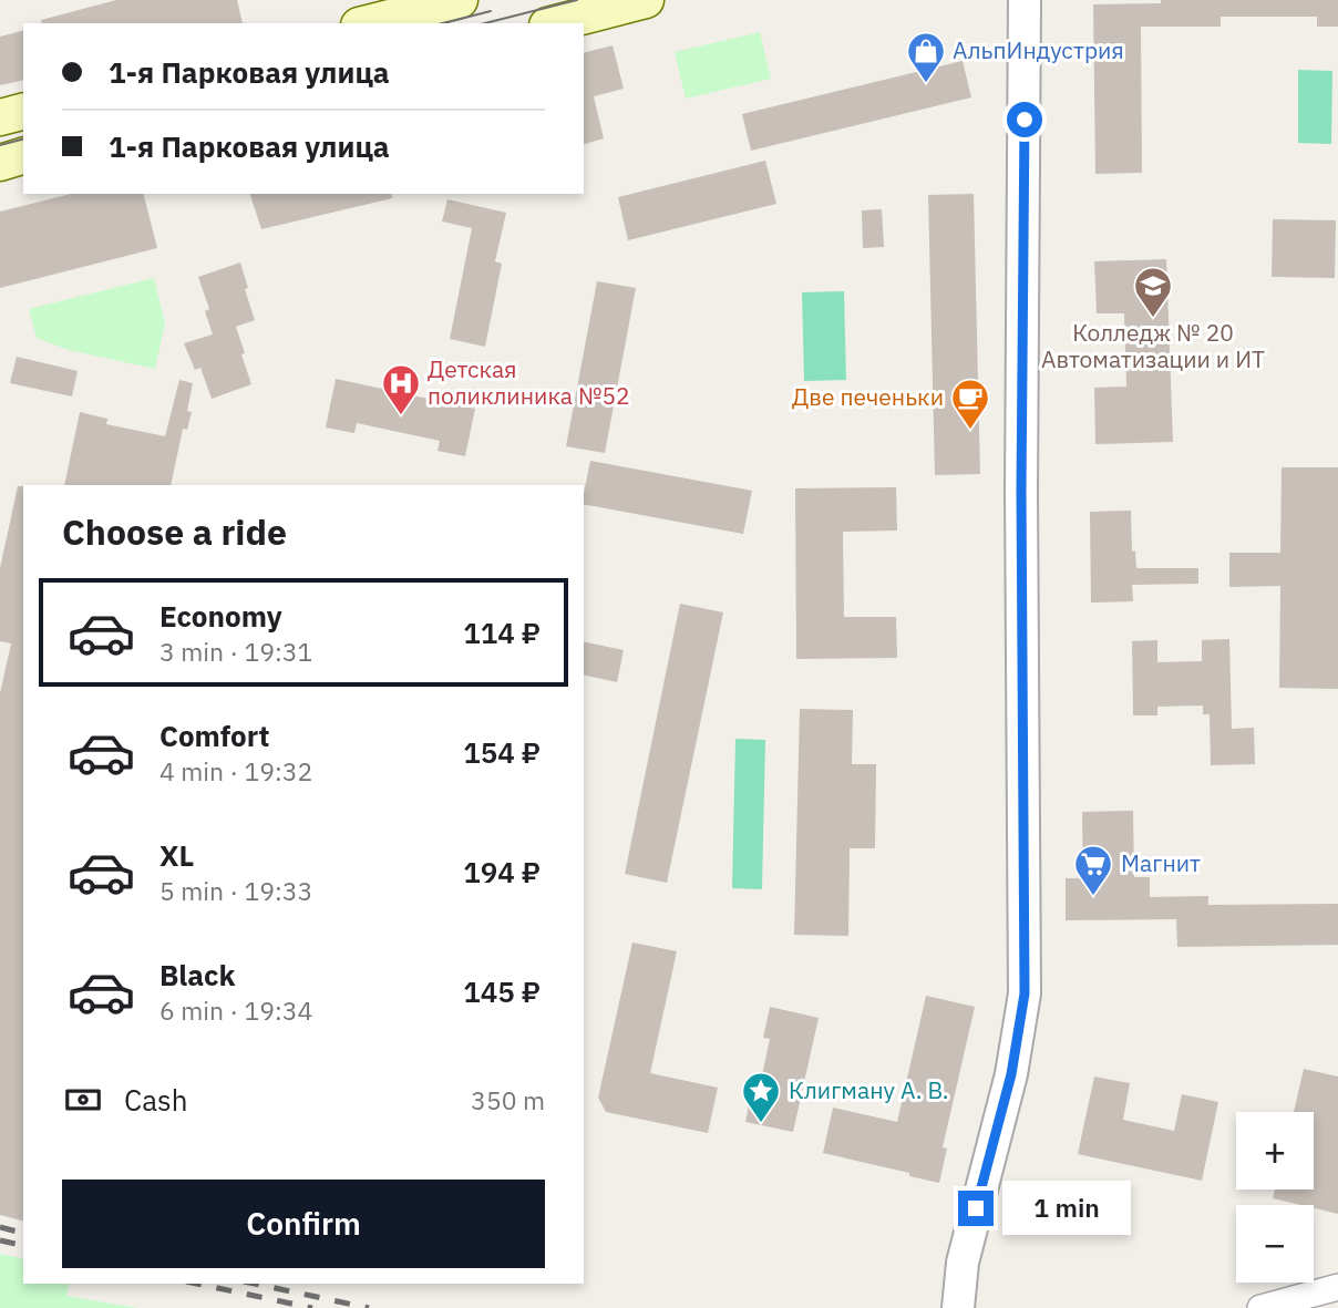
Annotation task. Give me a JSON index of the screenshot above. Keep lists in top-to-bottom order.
{
  "places": {
    "shop": ["АльпИндустрия"],
    "school or university": ["Колледж № 20 Автоматизации и ИТ"],
    "hospital": ["Детская поликлиника №52"],
    "cafe": ["Две печеньки"],
    "supermarket": ["Магнит"],
    "place": ["Клигману А. В."]
  },
  "page": {
    "banner": ["1-я Парковая улица", "1-я Парковая улица"],
    "heading": "Choose a ride",
    "list": [
      {
        "name": "Economy",
        "note": "3 min · 19:31",
        "value": "114 ₽"
      },
      {
        "name": "Comfort",
        "note": "4 min · 19:32",
        "value": "154 ₽"
      },
      {
        "name": "XL",
        "note": "5 min · 19:33",
        "value": "194 ₽"
      },
      {
        "name": "Black",
        "note": "6 min · 19:34",
        "value": "145 ₽"
      }
    ],
    "pay": ["Cash", "350 m"],
    "map_buttons": ["+", "−"],
    "buttons": "Confirm",
    "bubble": "1 min"
  }
}
